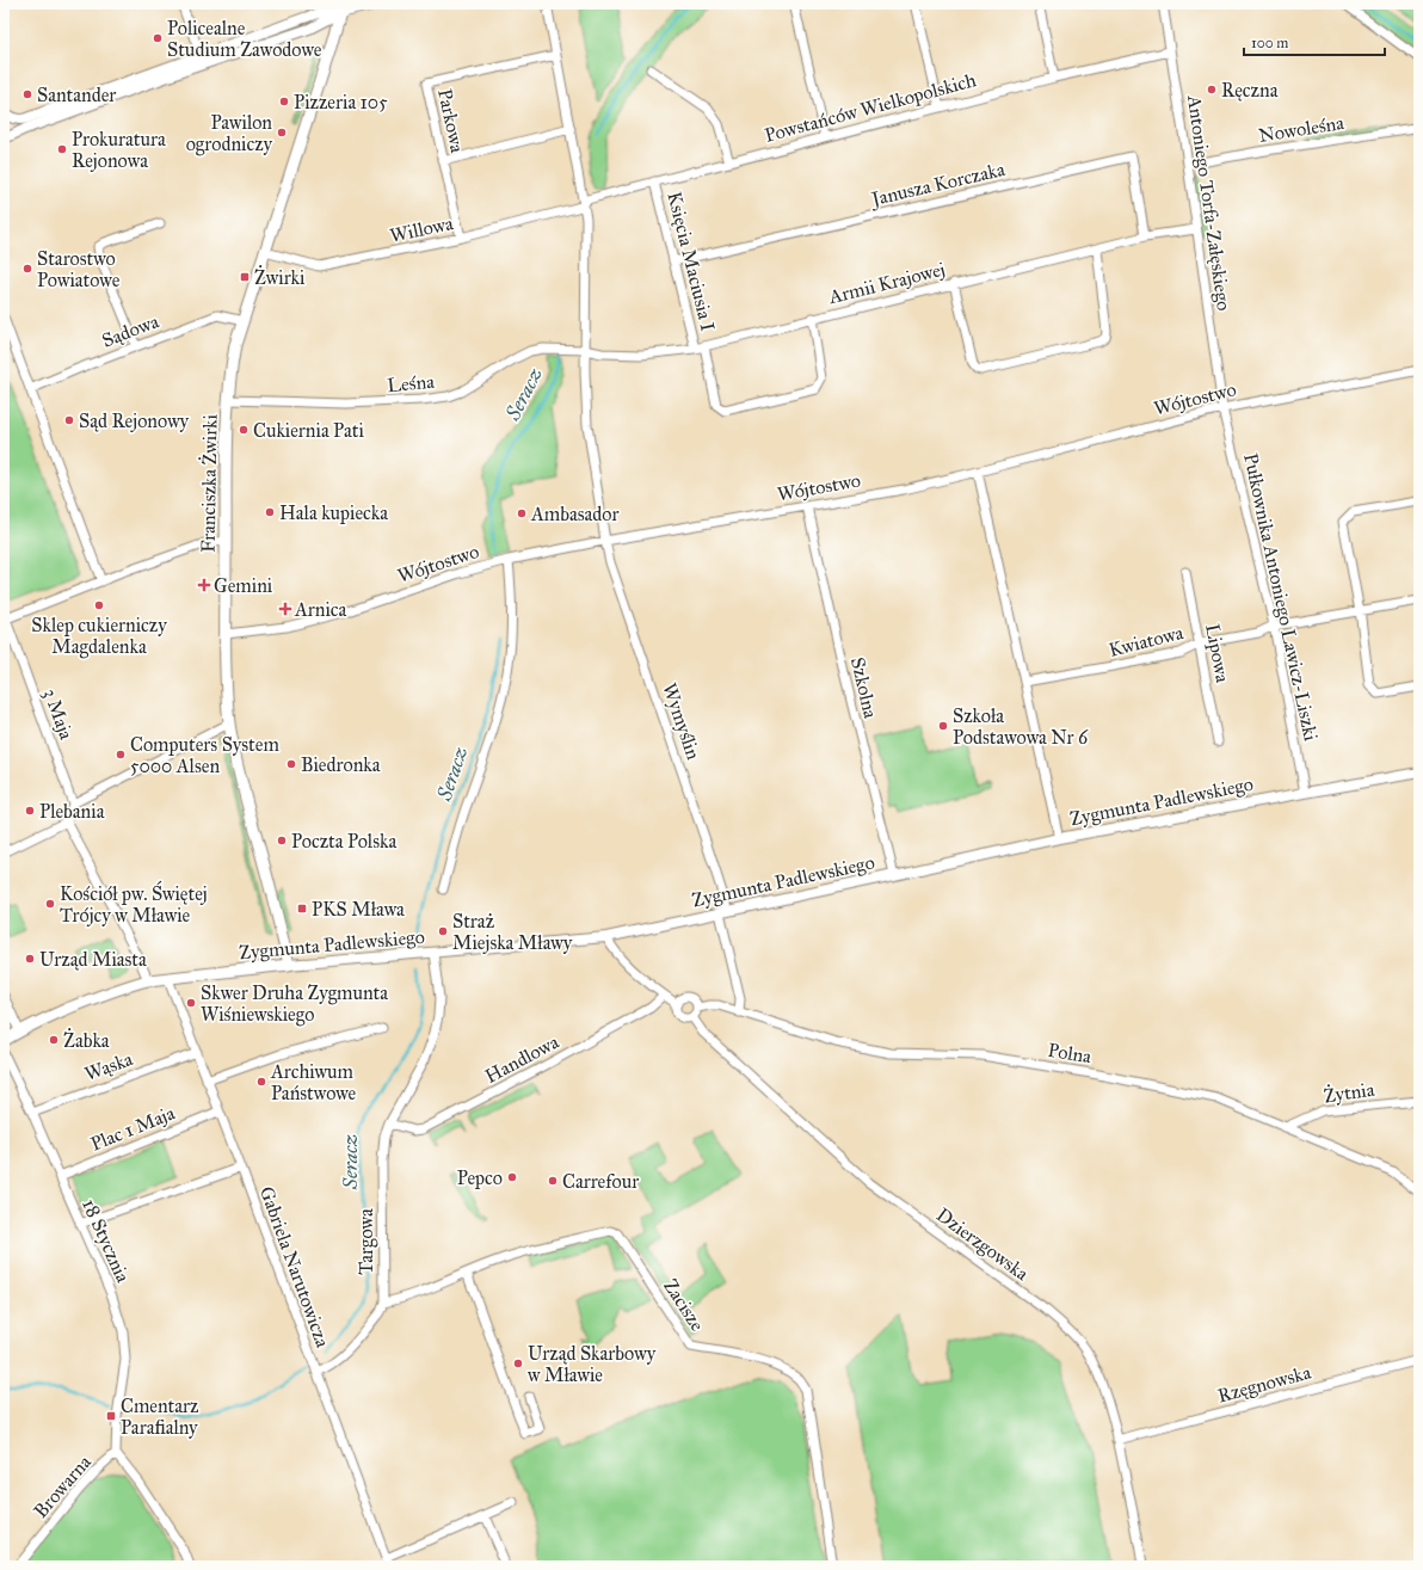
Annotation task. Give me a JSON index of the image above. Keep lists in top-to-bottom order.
{
  "streets": {
    "main road": ["Franciszka Żwirki", "Zygmunta Padlewskiego"],
    "street": [
      "Powstańców Wielkopolskich",
      "Parkowa",
      "Nowoleśna",
      "Janusza Korczaka",
      "Antoniego Torfa-Załęskiego",
      "Willowa",
      "Księcia Maciusia I",
      "Armii Krajowej",
      "Sądowa",
      "Leśna",
      "Wójtostwo",
      "Pułkownika Antoniego Lawicz-Liszki",
      "Kwiatowa",
      "Lipowa",
      "Szkolna",
      "3 Maja",
      "Wymyślin",
      "Polna",
      "Handlowa",
      "Wąska",
      "Żytnia",
      "Plac 1 Maja",
      "18 Stycznia",
      "Targowa",
      "Dzierzgowska",
      "Gabriela Narutowicza",
      "Zacisze",
      "Rzęgnowska",
      "Browarna"
    ]
  },
  "crossings": [
    ["Powstańców Wielkopolskich", "Antoniego Torfa-Załęskiego"],
    ["Powstańców Wielkopolskich", "Willowa"],
    ["Powstańców Wielkopolskich", "Księcia Maciusia I"],
    ["Powstańców Wielkopolskich", "Wymyślin"],
    ["Parkowa", "Willowa"],
    ["Parkowa", "Wymyślin"],
    ["Nowoleśna", "Antoniego Torfa-Załęskiego"],
    ["Janusza Korczaka", "Księcia Maciusia I"],
    ["Janusza Korczaka", "Armii Krajowej"],
    ["Antoniego Torfa-Załęskiego", "Armii Krajowej"],
    ["Antoniego Torfa-Załęskiego", "Wójtostwo"],
    ["Antoniego Torfa-Załęskiego", "Pułkownika Antoniego Lawicz-Liszki"],
    ["Willowa", "Franciszka Żwirki"],
    ["Willowa", "Wymyślin"],
    ["Księcia Maciusia I", "Armii Krajowej"],
    ["Armii Krajowej", "Leśna"],
    ["Armii Krajowej", "Wymyślin"],
    ["Sądowa", "Franciszka Żwirki"],
    ["Leśna", "Franciszka Żwirki"],
    ["Leśna", "Wymyślin"],
    ["Wójtostwo", "Franciszka Żwirki"],
    ["Wójtostwo", "Pułkownika Antoniego Lawicz-Liszki"],
    ["Wójtostwo", "Szkolna"],
    ["Wójtostwo", "Wymyślin"],
    ["Franciszka Żwirki", "Zygmunta Padlewskiego"],
    ["Pułkownika Antoniego Lawicz-Liszki", "Kwiatowa"],
    ["Pułkownika Antoniego Lawicz-Liszki", "Zygmunta Padlewskiego"],
    ["Kwiatowa", "Lipowa"],
    ["Szkolna", "Zygmunta Padlewskiego"],
    ["Wymyślin", "Zygmunta Padlewskiego"],
    ["Wymyślin", "Polna"],
    ["Zygmunta Padlewskiego", "Targowa"],
    ["Zygmunta Padlewskiego", "Dzierzgowska"],
    ["Zygmunta Padlewskiego", "Gabriela Narutowicza"],
    ["Polna", "Żytnia"],
    ["Polna", "Dzierzgowska"],
    ["Handlowa", "Targowa"],
    ["Handlowa", "Dzierzgowska"],
    ["Wąska", "18 Stycznia"],
    ["Wąska", "Gabriela Narutowicza"],
    ["Plac 1 Maja", "18 Stycznia"],
    ["Plac 1 Maja", "Gabriela Narutowicza"],
    ["18 Stycznia", "Browarna"],
    ["Targowa", "Gabriela Narutowicza"],
    ["Targowa", "Zacisze"],
    ["Dzierzgowska", "Rzęgnowska"]
  ],
  "water": ["Seracz"],
  "places": {
    "other": [
      "Policealne Studium Zawodowe",
      "Ręczna",
      "Santander",
      "Pizzeria 105",
      "Pawilon ogrodniczy",
      "Prokuratura Rejonowa",
      "Starostwo Powiatowe",
      "Sąd Rejonowy",
      "Cukiernia Pati",
      "Hala kupiecka",
      "Ambasador",
      "Sklep cukierniczy Magdalenka",
      "Szkoła Podstawowa Nr 6",
      "Computers System 5000 Alsen",
      "Biedronka",
      "Plebania",
      "Poczta Polska",
      "Kościół pw. Świętej Trójcy w Mławie",
      "Straż Miejska Mławy",
      "Urząd Miasta",
      "Skwer Druha Zygmunta Wiśniewskiego",
      "Żabka",
      "Archiwum Państwowe",
      "Pepco",
      "Carrefour",
      "Urząd Skarbowy w Mławie"
    ],
    "transit": ["Żwirki", "PKS Mława", "Cmentarz Parafialny"],
    "health": ["Gemini", "Arnica"]
  },
  "scale_bar": "100 m"
}
